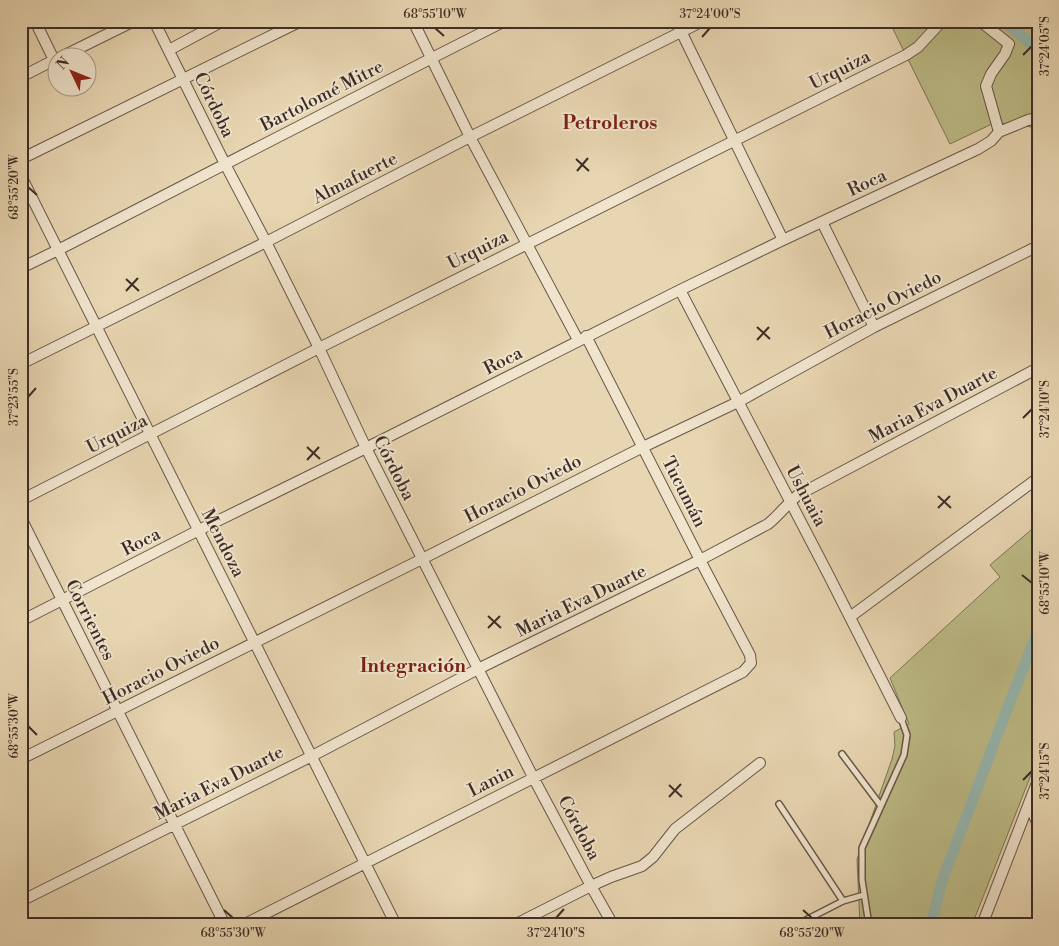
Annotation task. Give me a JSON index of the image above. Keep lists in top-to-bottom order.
{
  "streets": {
    "street": [
      "Urquiza",
      "Bartolomé Mitre",
      "Córdoba",
      "Almafuerte",
      "Roca",
      "Horacio Oviedo",
      "Maria Eva Duarte",
      "Tucumán",
      "Ushuaia",
      "Mendoza",
      "Corrientes",
      "Lanin"
    ]
  },
  "crossings": [
    ["Urquiza", "Córdoba"],
    ["Urquiza", "Tucumán"],
    ["Urquiza", "Mendoza"],
    ["Bartolomé Mitre", "Córdoba"],
    ["Bartolomé Mitre", "Tucumán"],
    ["Bartolomé Mitre", "Mendoza"],
    ["Córdoba", "Almafuerte"],
    ["Córdoba", "Roca"],
    ["Córdoba", "Horacio Oviedo"],
    ["Córdoba", "Maria Eva Duarte"],
    ["Córdoba", "Lanin"],
    ["Almafuerte", "Tucumán"],
    ["Almafuerte", "Mendoza"],
    ["Roca", "Tucumán"],
    ["Roca", "Ushuaia"],
    ["Roca", "Mendoza"],
    ["Roca", "Corrientes"],
    ["Horacio Oviedo", "Tucumán"],
    ["Horacio Oviedo", "Ushuaia"],
    ["Horacio Oviedo", "Mendoza"],
    ["Horacio Oviedo", "Corrientes"],
    ["Maria Eva Duarte", "Tucumán"],
    ["Maria Eva Duarte", "Ushuaia"],
    ["Maria Eva Duarte", "Mendoza"],
    ["Maria Eva Duarte", "Corrientes"],
    ["Tucumán", "Lanin"],
    ["Mendoza", "Lanin"]
  ],
  "districts": ["Petroleros", "Integración"],
  "north": "top left",
  "coordinates": [
    "68°55'10\"W",
    "37°24'00\"S",
    "37°24'05\"S",
    "68°55'20\"W",
    "37°23'55\"S",
    "37°24'10\"S",
    "68°55'30\"W",
    "37°24'15\"S"
  ]
}
